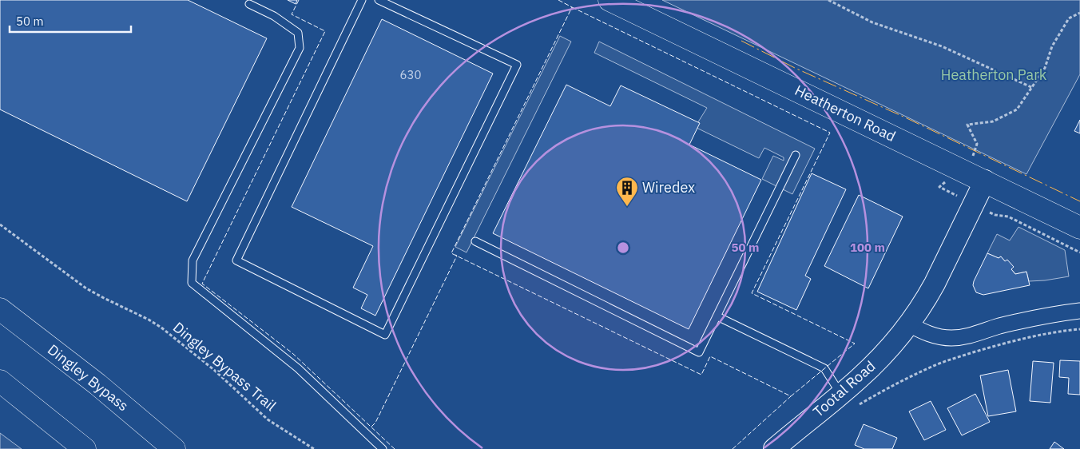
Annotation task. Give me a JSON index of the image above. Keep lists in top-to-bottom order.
{
  "streets": {
    "main road": ["Heatherton Road", "Dingley Bypass", "Tootal Road"],
    "path": ["Dingley Bypass Trail"]
  },
  "crossings": [
    ["Heatherton Road", "Tootal Road"]
  ],
  "parks": ["Heatherton Park"],
  "places": {
    "building": ["Wiredex"]
  },
  "house_numbers": ["630"],
  "scale_bar": "50 m",
  "rings": ["50 m", "100 m"]
}
